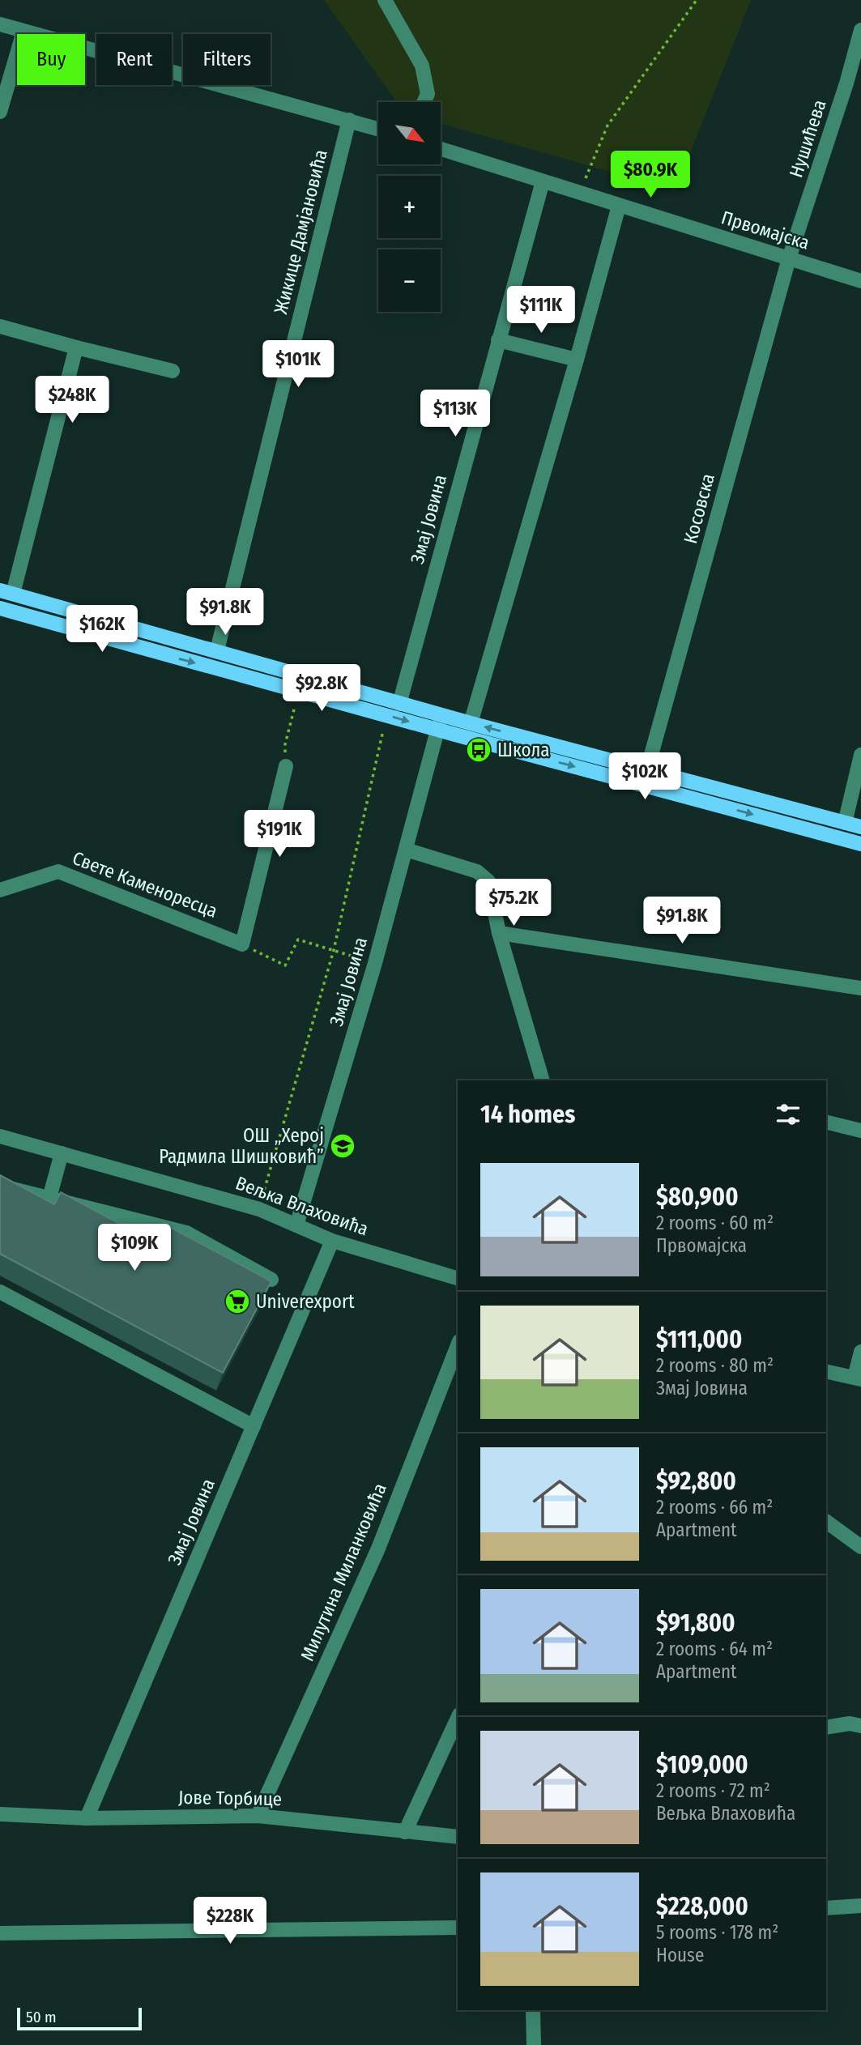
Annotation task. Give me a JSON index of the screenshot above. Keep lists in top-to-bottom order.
{
  "streets": {
    "street": [
      "Нушићева",
      "Првомајска",
      "Жикице Дамјановића",
      "Косовска",
      "Змај Јовина",
      "Свете Каменоресца",
      "Вељка Влаховића",
      "Милутина Миланковића",
      "Јове Торбице"
    ]
  },
  "crossings": [
    ["Нушићева", "Првомајска"],
    ["Нушићева", "Косовска"],
    ["Првомајска", "Косовска"],
    ["Првомајска", "Змај Јовина"],
    ["Змај Јовина", "Вељка Влаховића"],
    ["Змај Јовина", "Јове Торбице"],
    ["Милутина Миланковића", "Јове Торбице"]
  ],
  "places": {
    "bus stop": ["Школа"],
    "school or university": ["ОШ „Херој Радмила Шишковић”"],
    "supermarket": ["Univerexport"]
  },
  "scale_bar": "50 m",
  "north": "bottom right",
  "page": {
    "chip": ["Buy", "Rent", "Filters"],
    "map_buttons": ["+", "−"],
    "price": [
      "$80.9K",
      "$111K",
      "$101K",
      "$248K",
      "$113K",
      "$91.8K",
      "$162K",
      "$92.8K",
      "$102K",
      "$191K",
      "$75.2K",
      "$91.8K",
      "$109K",
      "$228K"
    ],
    "heading": "14 homes",
    "list": [
      {
        "name": "$80,900",
        "note": "2 rooms · 60 m² · Првомајска"
      },
      {
        "name": "$111,000",
        "note": "2 rooms · 80 m² · Змај Јовина"
      },
      {
        "name": "$92,800",
        "note": "2 rooms · 66 m² · Apartment"
      },
      {
        "name": "$91,800",
        "note": "2 rooms · 64 m² · Apartment"
      },
      {
        "name": "$109,000",
        "note": "2 rooms · 72 m² · Вељка Влаховића"
      },
      {
        "name": "$228,000",
        "note": "5 rooms · 178 m² · House"
      }
    ],
    "scale": "50 m"
  }
}
